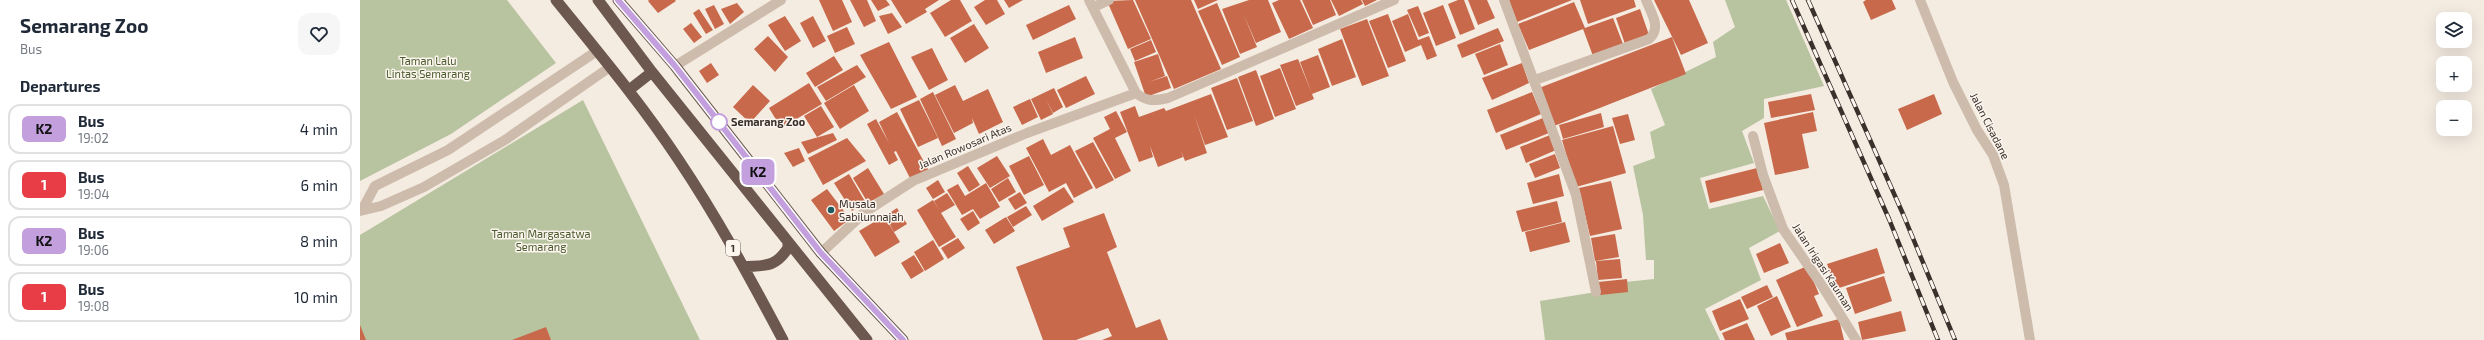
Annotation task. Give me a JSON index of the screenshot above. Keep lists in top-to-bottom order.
{
  "streets": {
    "highway": ["1"],
    "street": ["Jalan Cisadane", "Jalan Rowosari Atas", "Jalan Irigasi Kauman"]
  },
  "parks": ["Taman Lalu Lintas Semarang", "Taman Margasatwa Semarang"],
  "places": ["Semarang Zoo", "Musala Sabilunnajah"],
  "lines": ["bus line K2"],
  "page": {
    "heading": [
      ["Semarang Zoo", "Bus"],
      "Departures"
    ],
    "on_map": "K2",
    "map_buttons": ["+", "−"],
    "list": [
      {
        "mark": "K2",
        "name": "Bus",
        "note": "19:02",
        "value": "4 min"
      },
      {
        "mark": "1",
        "name": "Bus",
        "note": "19:04",
        "value": "6 min"
      },
      {
        "mark": "K2",
        "name": "Bus",
        "note": "19:06",
        "value": "8 min"
      },
      {
        "mark": "1",
        "name": "Bus",
        "note": "19:08",
        "value": "10 min"
      }
    ]
  }
}
